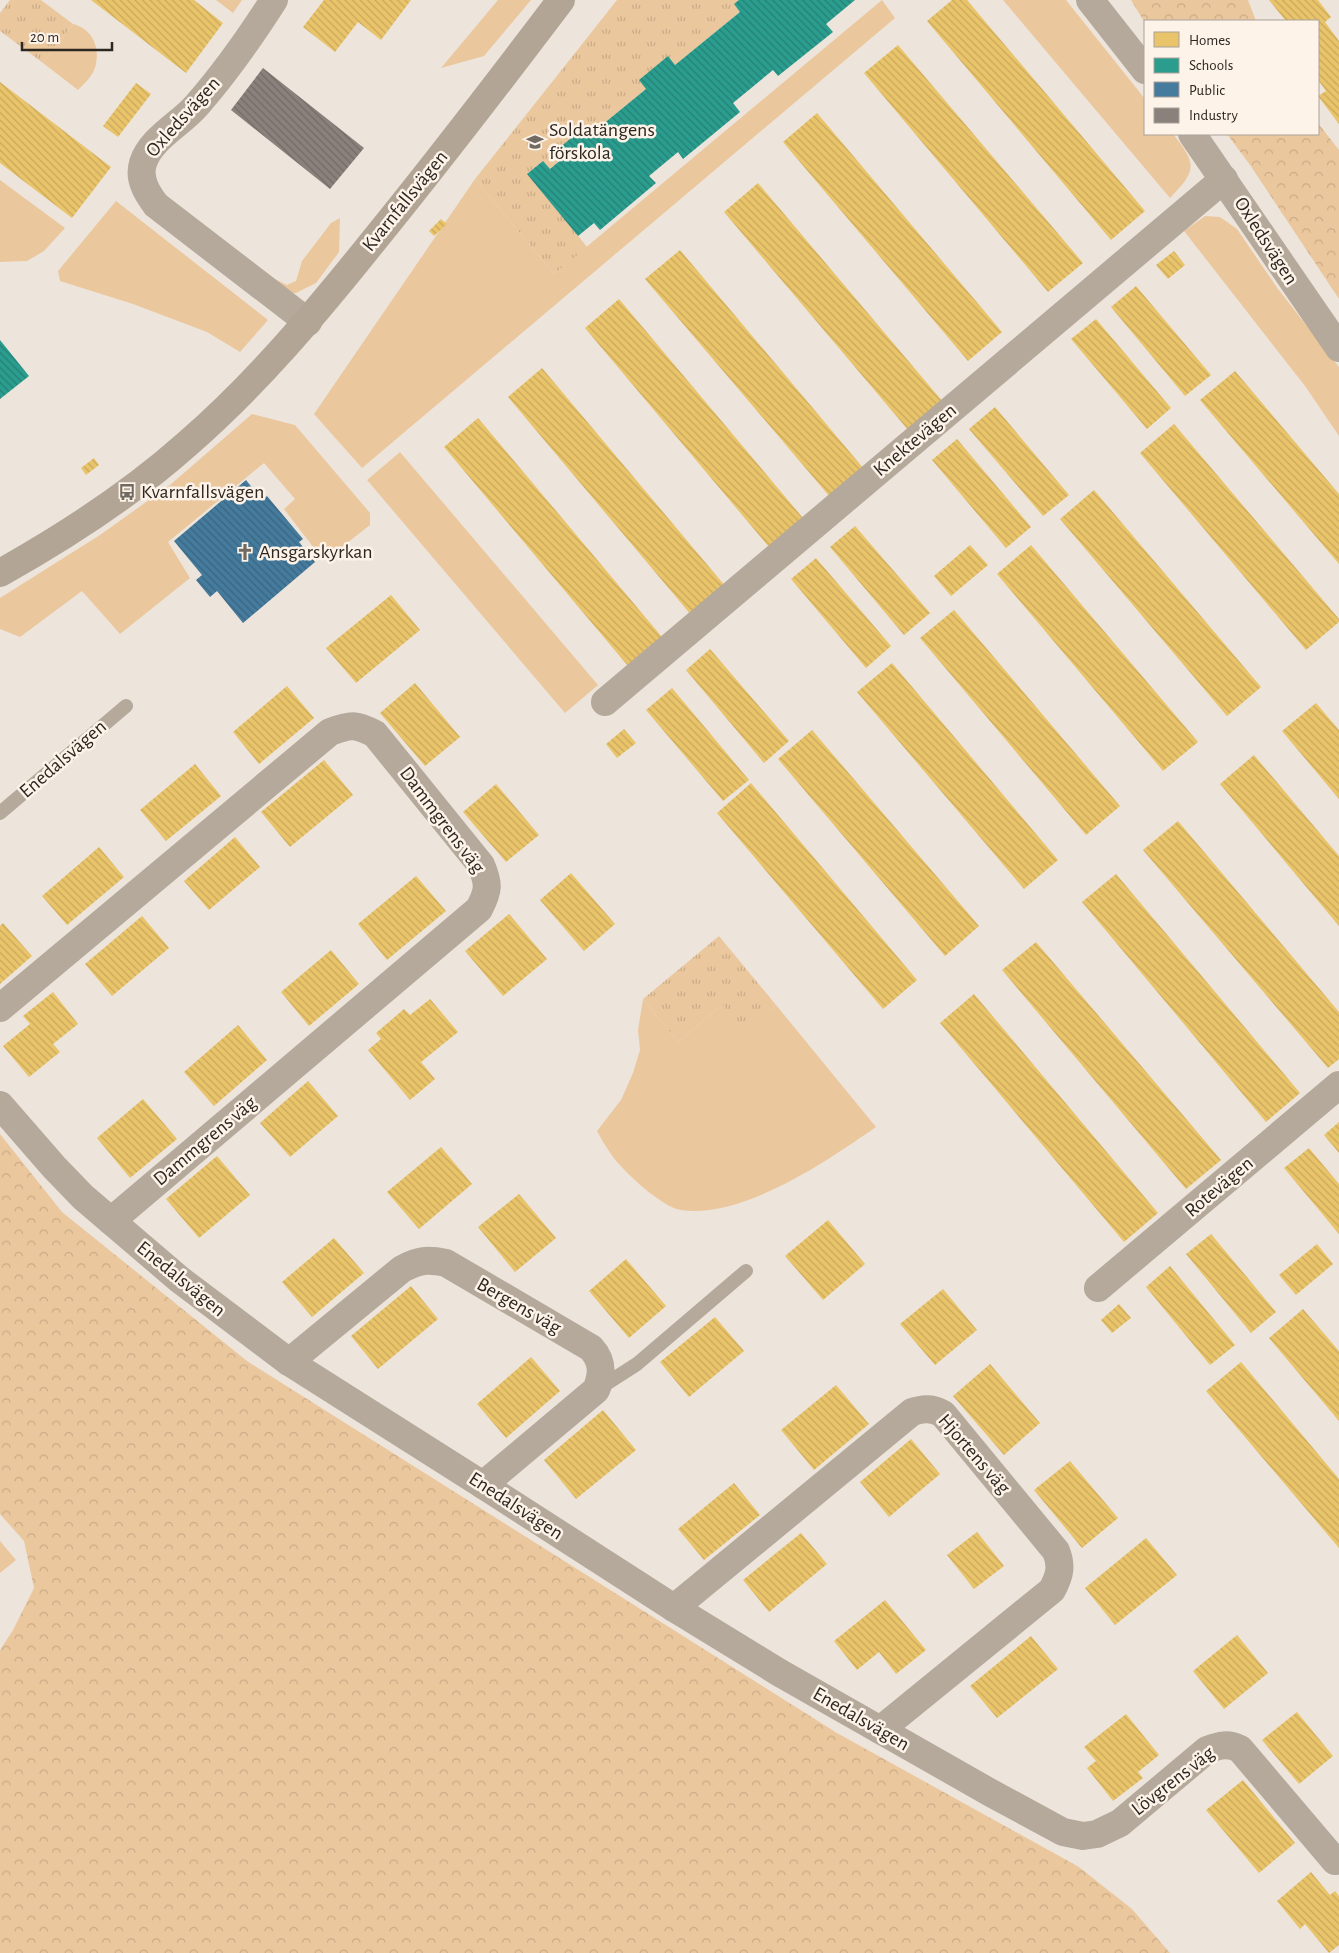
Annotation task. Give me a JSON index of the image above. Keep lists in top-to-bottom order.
{
  "streets": {
    "street": [
      "Oxledsvägen",
      "Kvarnfallsvägen",
      "Knektevägen",
      "Enedalsvägen",
      "Dammgrens väg",
      "Rotevägen",
      "Bergens väg",
      "Hjortens väg",
      "Lövgrens väg"
    ]
  },
  "crossings": [
    ["Oxledsvägen", "Kvarnfallsvägen"],
    ["Oxledsvägen", "Knektevägen"],
    ["Enedalsvägen", "Dammgrens väg"],
    ["Enedalsvägen", "Bergens väg"],
    ["Enedalsvägen", "Hjortens väg"],
    ["Enedalsvägen", "Lövgrens väg"]
  ],
  "places": {
    "school or university": ["Soldatängens förskola"],
    "bus stop": ["Kvarnfallsvägen"],
    "church": ["Ansgarskyrkan"]
  },
  "legend": [
    "Homes",
    "Schools",
    "Public",
    "Industry"
  ],
  "scale_bar": "20 m"
}
